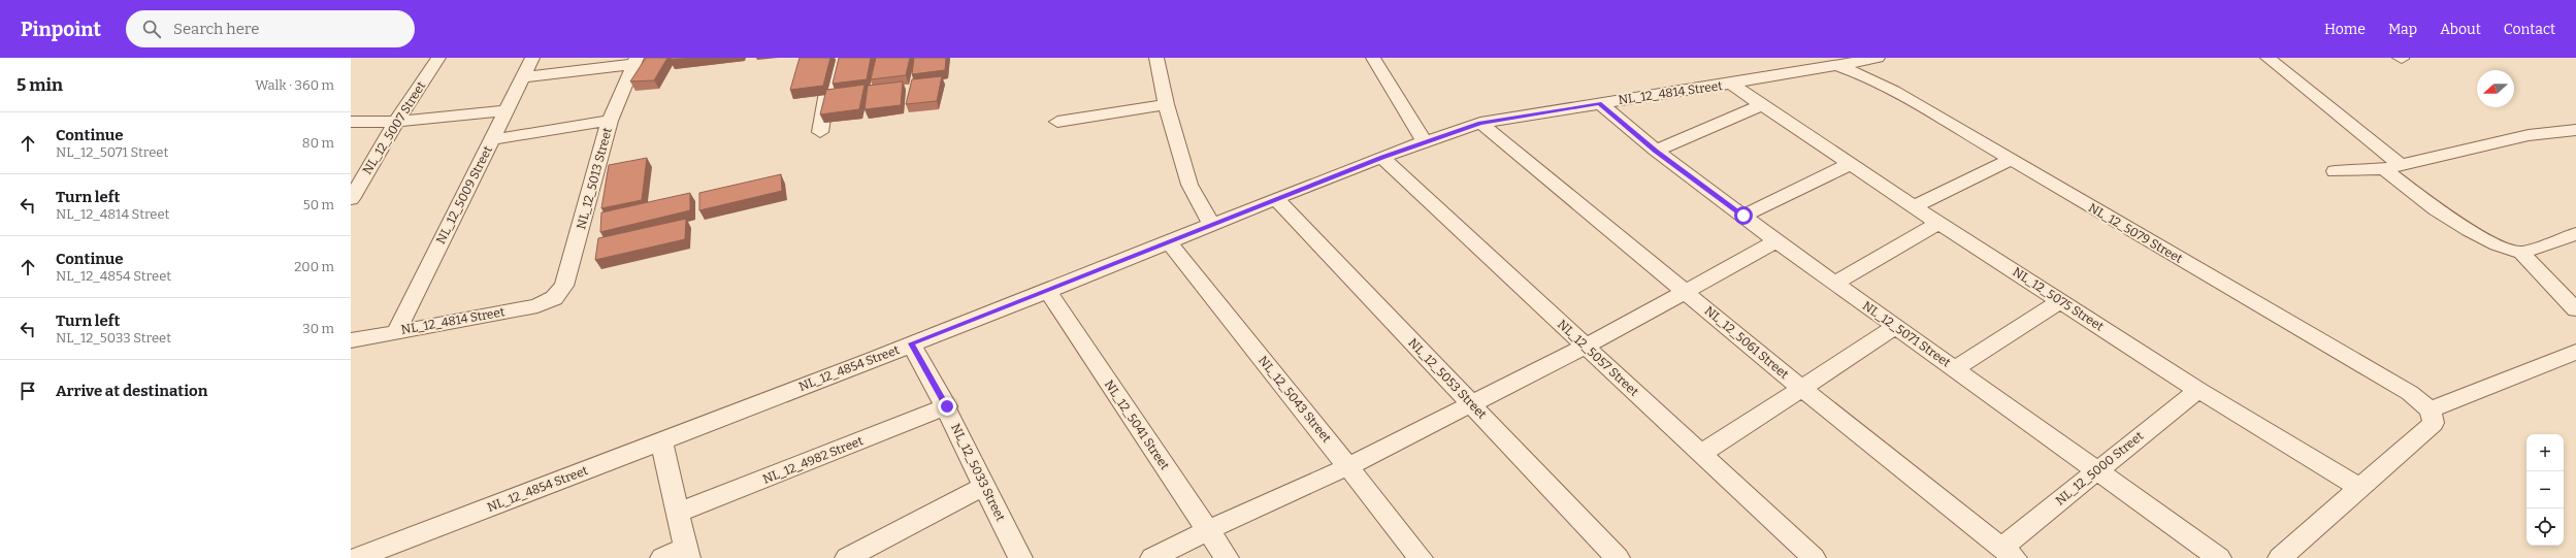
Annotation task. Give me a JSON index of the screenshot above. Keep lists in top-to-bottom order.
{
  "streets": {
    "street": [
      "NL_12_4814 Street",
      "NL_12_5007 Street",
      "NL_12_5013 Street",
      "NL_12_5009 Street",
      "NL_12_5079 Street",
      "NL_12_5075 Street",
      "NL_12_5071 Street",
      "NL_12_5061 Street",
      "NL_12_5057 Street",
      "NL_12_4854 Street",
      "NL_12_5053 Street",
      "NL_12_5043 Street",
      "NL_12_5041 Street",
      "NL_12_4982 Street",
      "NL_12_5000 Street",
      "NL_12_5033 Street"
    ]
  },
  "crossings": [
    ["NL_12_4814 Street", "NL_12_5013 Street"],
    ["NL_12_4814 Street", "NL_12_5009 Street"],
    ["NL_12_4814 Street", "NL_12_5079 Street"],
    ["NL_12_4814 Street", "NL_12_5075 Street"],
    ["NL_12_4814 Street", "NL_12_5071 Street"],
    ["NL_12_4814 Street", "NL_12_5061 Street"],
    ["NL_12_4814 Street", "NL_12_4854 Street"],
    ["NL_12_5075 Street", "NL_12_5000 Street"],
    ["NL_12_5071 Street", "NL_12_5000 Street"],
    ["NL_12_5061 Street", "NL_12_4854 Street"],
    ["NL_12_5061 Street", "NL_12_5000 Street"],
    ["NL_12_5057 Street", "NL_12_4854 Street"],
    ["NL_12_4854 Street", "NL_12_5053 Street"],
    ["NL_12_4854 Street", "NL_12_5043 Street"],
    ["NL_12_4854 Street", "NL_12_5041 Street"],
    ["NL_12_4854 Street", "NL_12_5033 Street"],
    ["NL_12_4982 Street", "NL_12_5033 Street"]
  ],
  "north": "left",
  "page": {
    "header": "Pinpoint",
    "search": "Search here",
    "nav": [
      "Home",
      "Map",
      "About",
      "Contact"
    ],
    "heading": ["5 min", "Walk · 360 m"],
    "list": [
      ["Continue", "NL_12_5071 Street", "80 m"],
      ["Turn left", "NL_12_4814 Street", "50 m"],
      ["Continue", "NL_12_4854 Street", "200 m"],
      ["Turn left", "NL_12_5033 Street", "30 m"],
      "Arrive at destination"
    ],
    "map_buttons": ["+", "−"]
  }
}
